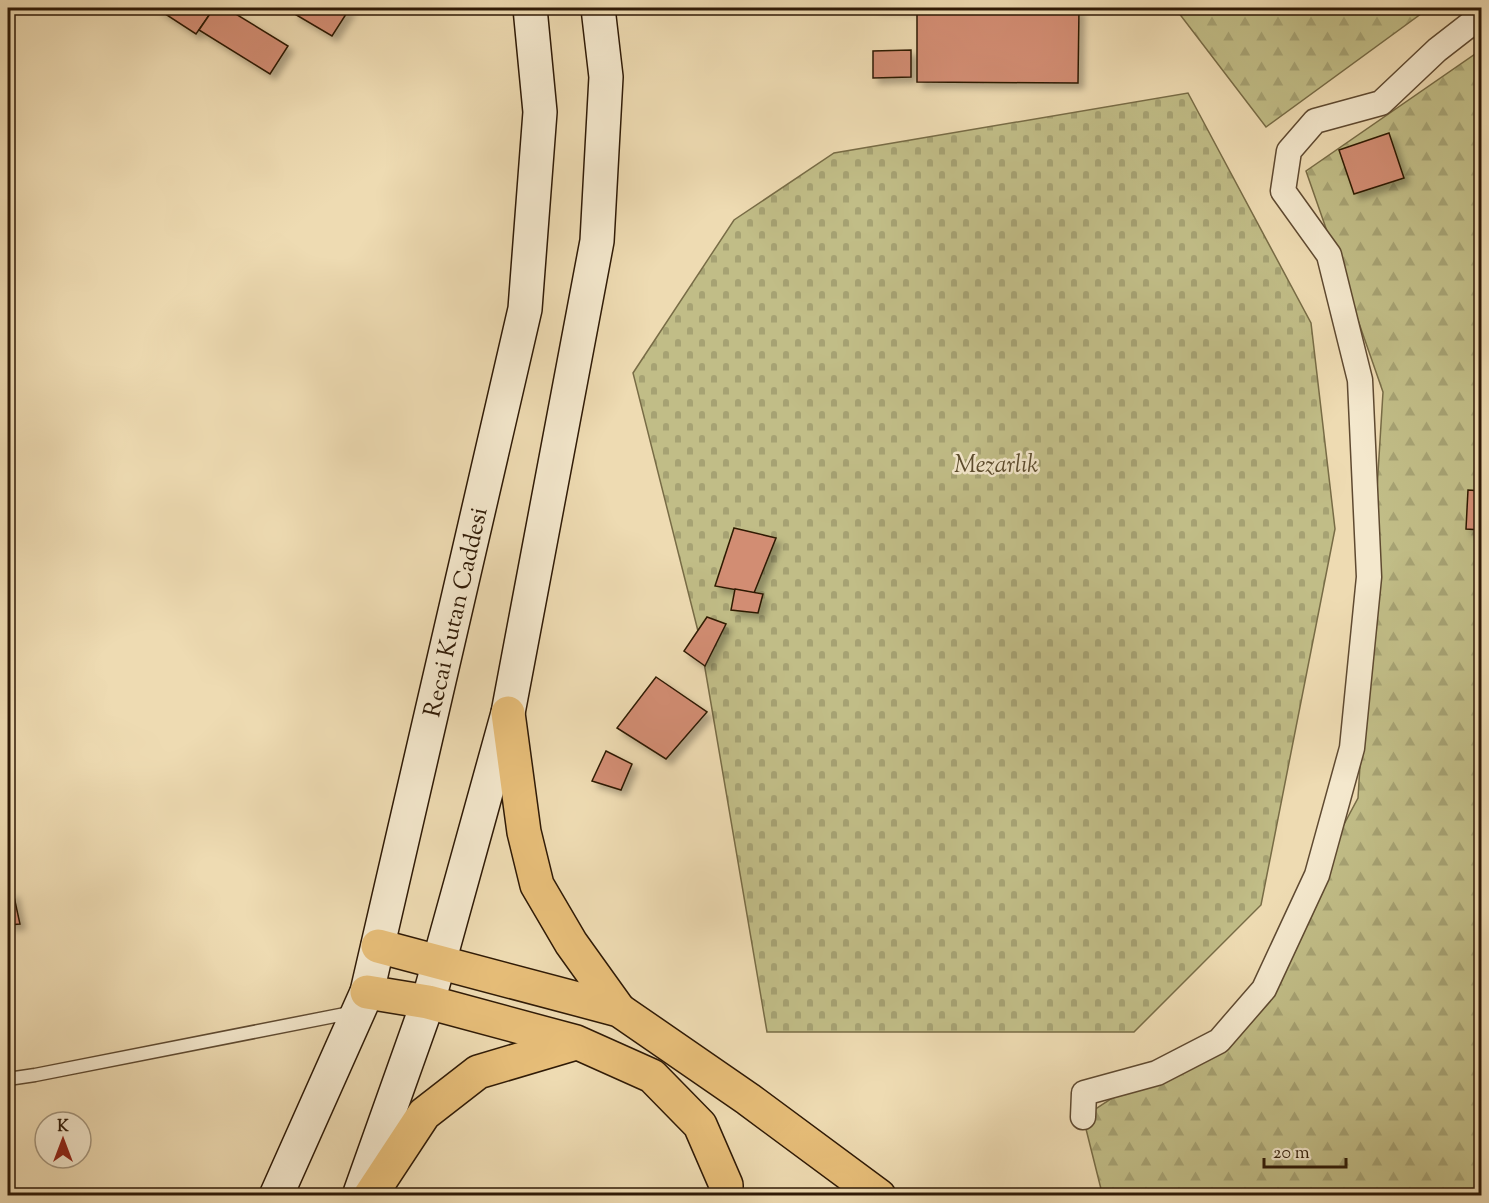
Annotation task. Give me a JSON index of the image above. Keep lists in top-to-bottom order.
{
  "streets": {
    "main road": ["Recai Kutan Caddesi"]
  },
  "parks": ["Mezarlık"],
  "scale_bar": "20 m",
  "north": "top"
}
